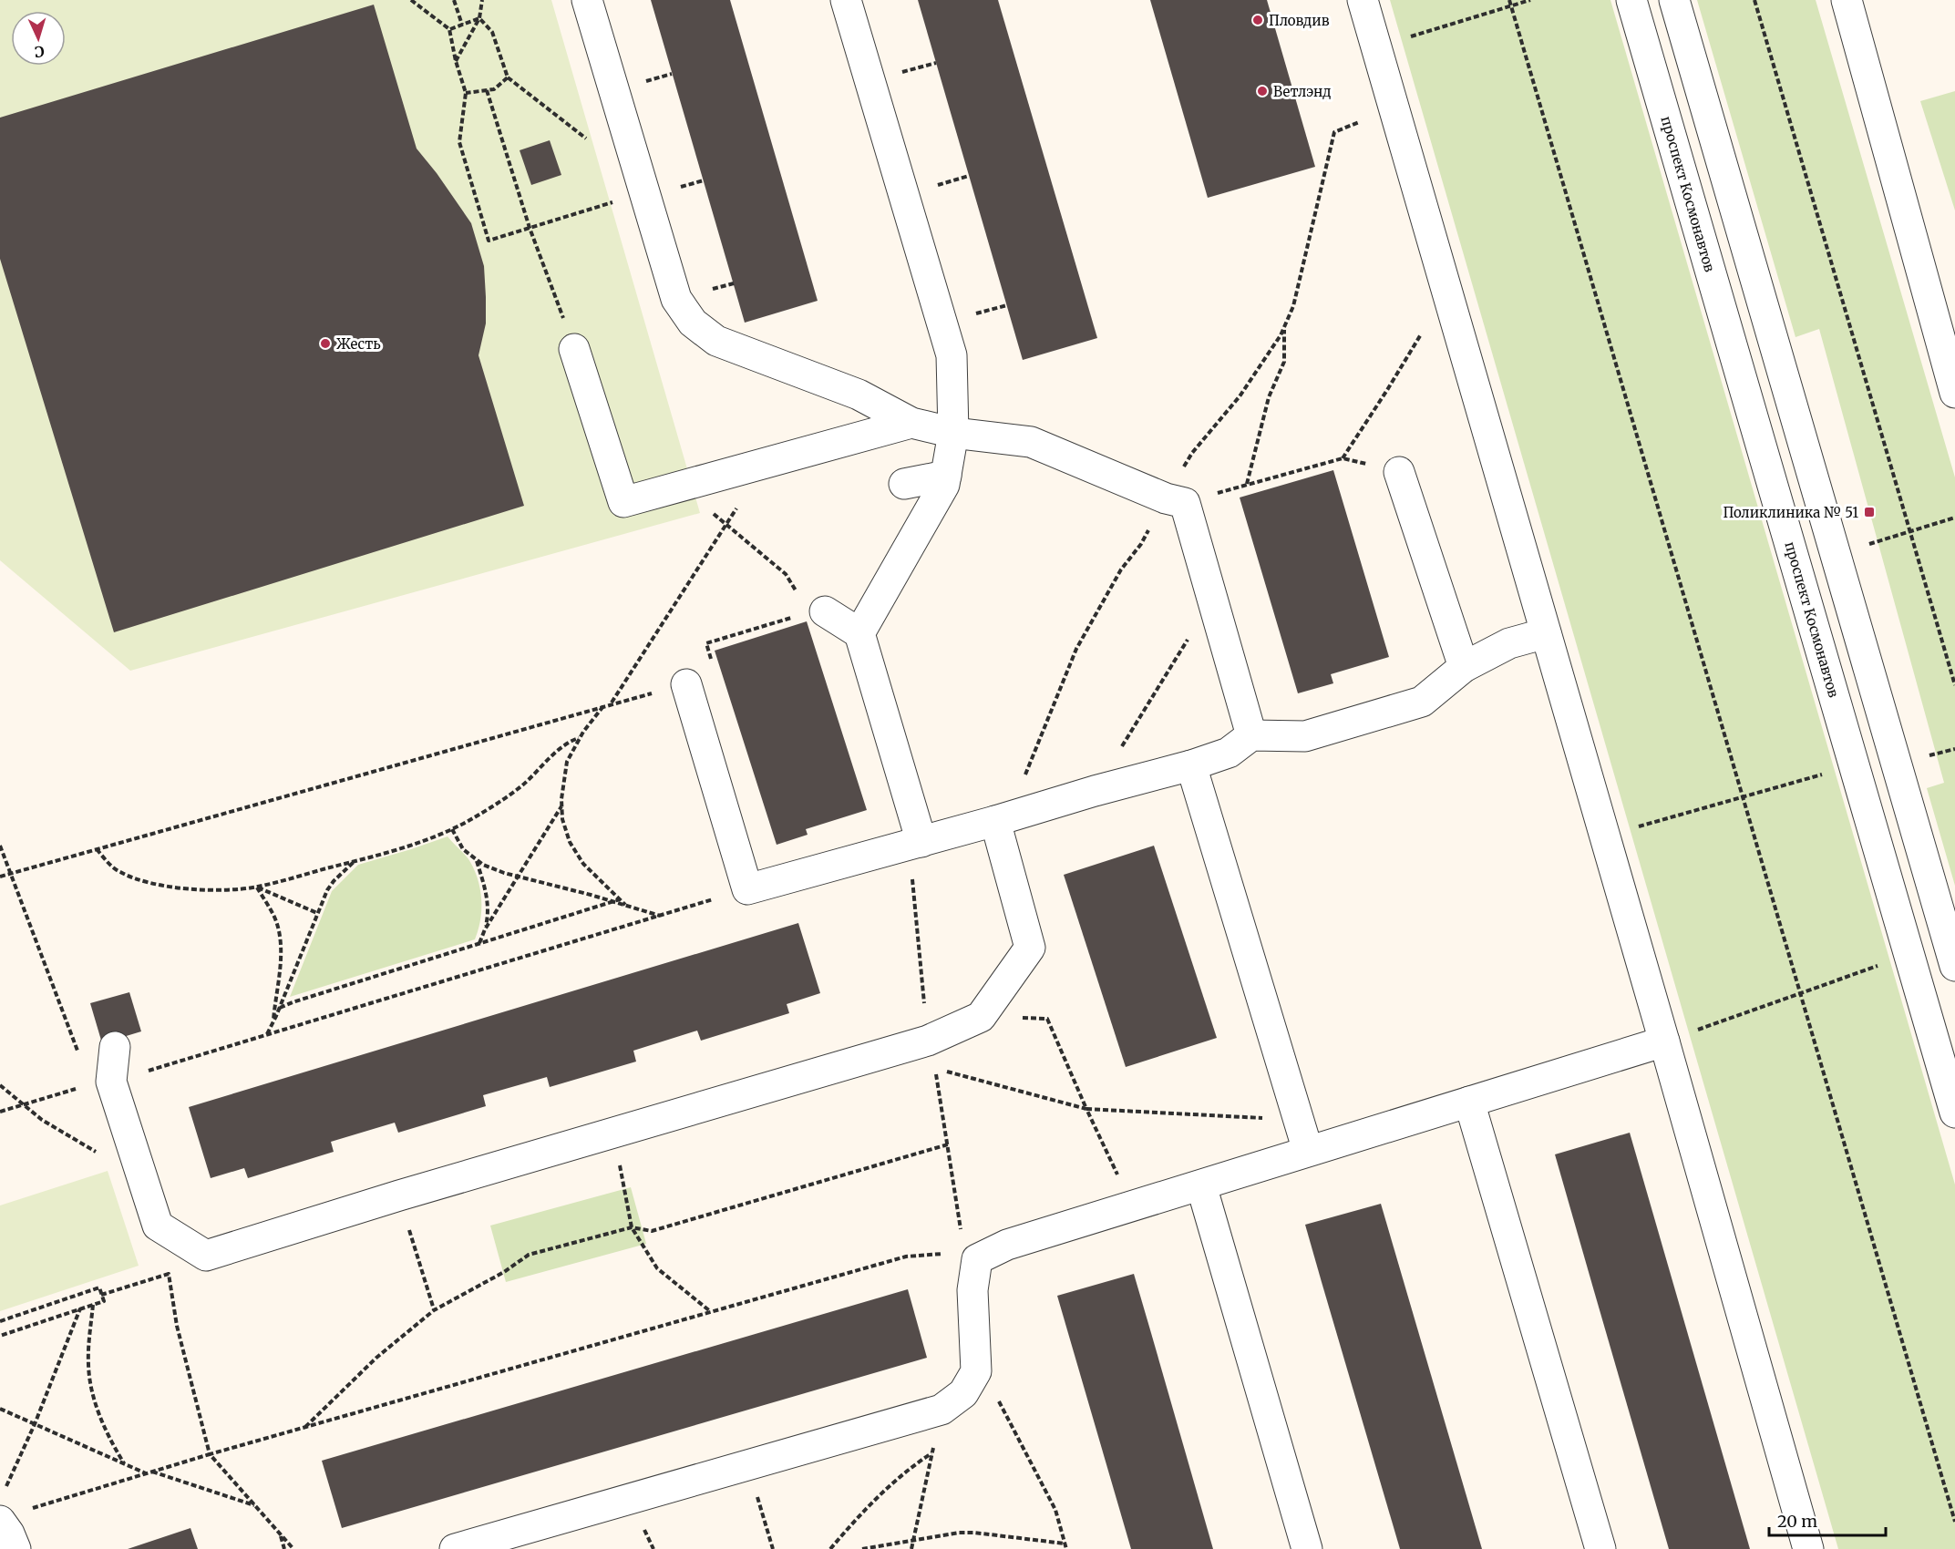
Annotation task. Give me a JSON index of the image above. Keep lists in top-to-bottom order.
{
  "streets": {
    "street": ["проспект Космонавтов"]
  },
  "places": {
    "other": ["Пловдив", "Ветлэнд", "Жесть"],
    "transit": ["Поликлиника № 51"]
  },
  "scale_bar": "20 m",
  "north": "bottom"
}
